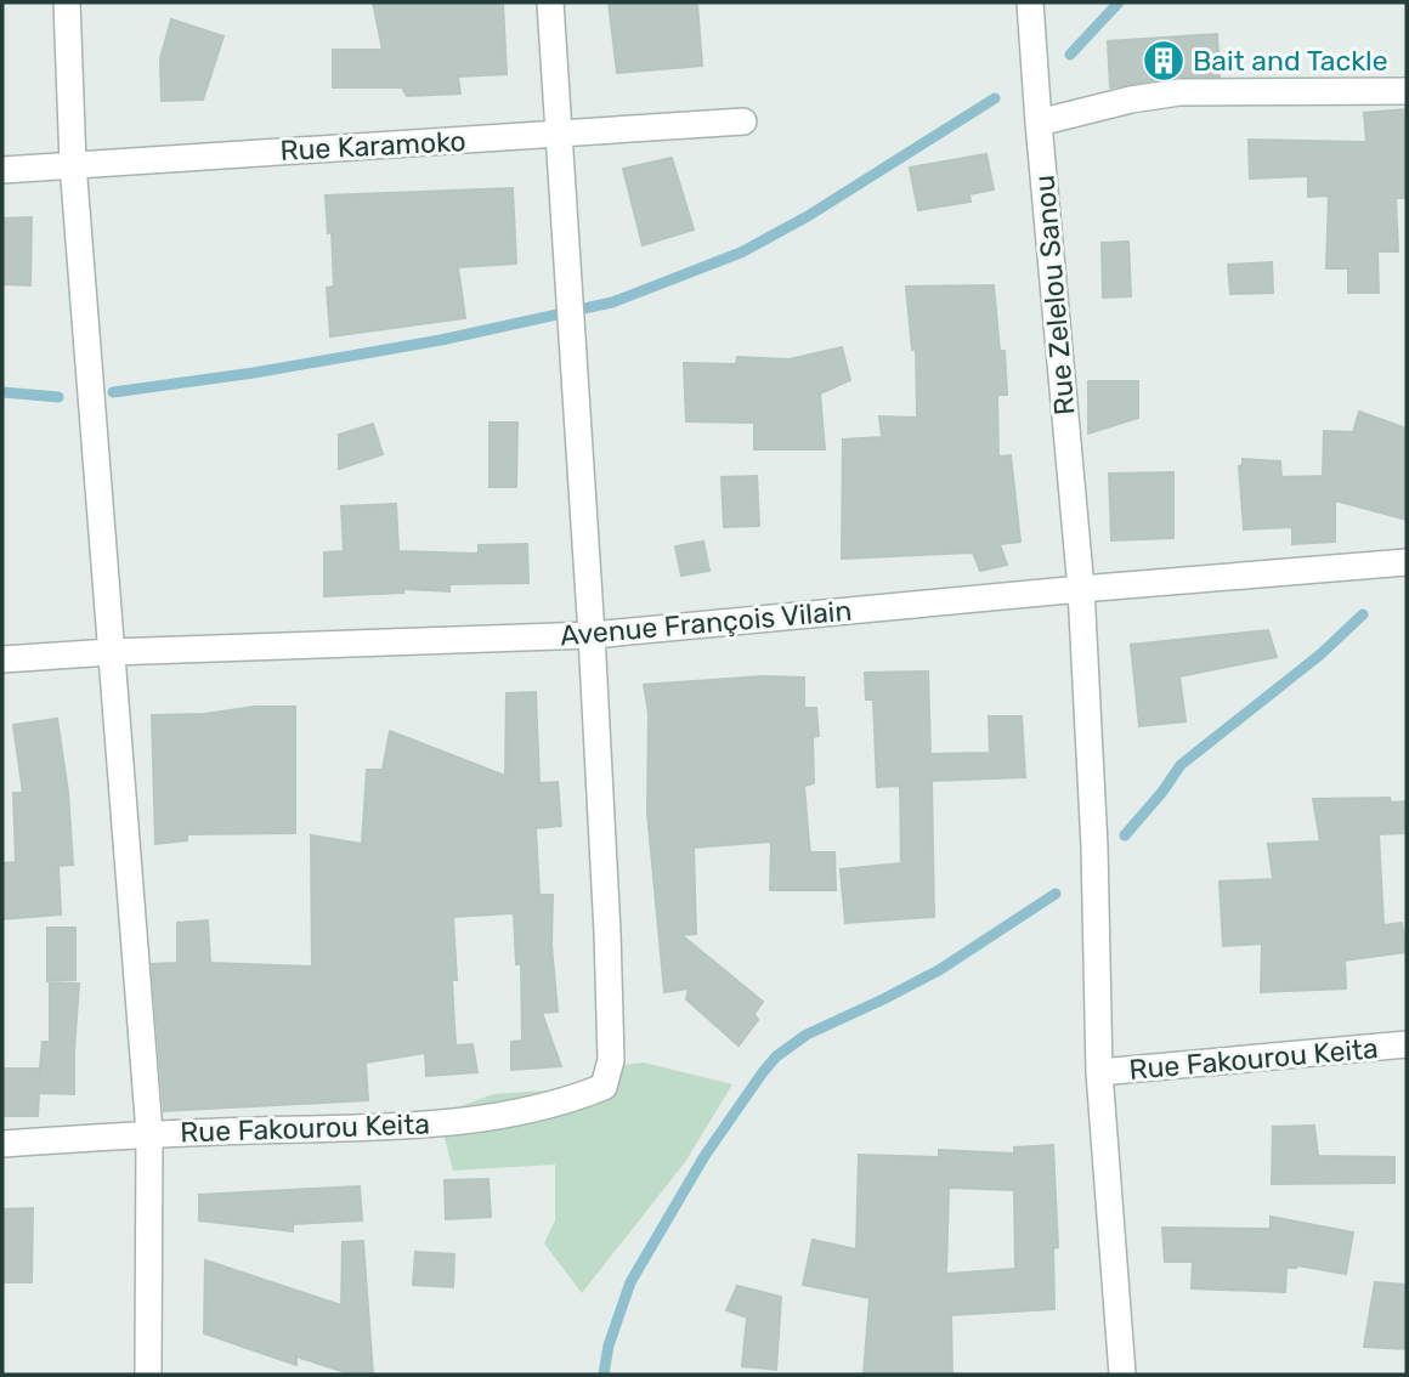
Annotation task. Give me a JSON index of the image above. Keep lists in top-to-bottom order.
{
  "streets": {
    "street": [
      "Rue Karamoko",
      "Rue Zelelou Sanou",
      "Avenue François Vilain",
      "Rue Fakourou Keita"
    ]
  },
  "crossings": [
    ["Rue Zelelou Sanou", "Avenue François Vilain"],
    ["Rue Zelelou Sanou", "Rue Fakourou Keita"],
    ["Avenue François Vilain", "Rue Fakourou Keita"]
  ],
  "places": {
    "building": ["Bait and Tackle"]
  }
}
